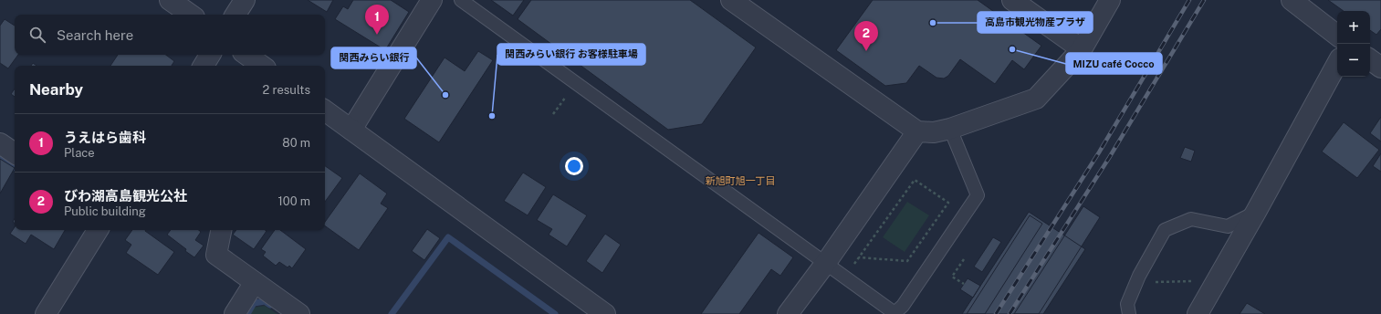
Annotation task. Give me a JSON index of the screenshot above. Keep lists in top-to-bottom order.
{
  "districts": ["新旭町旭一丁目"],
  "places": [
    "高島市観光物産プラザ",
    "MIZU café Cocco",
    "関西みらい銀行",
    "関西みらい銀行 お客様駐車場"
  ],
  "page": {
    "pins": ["1", "2"],
    "map_buttons": ["+", "−"],
    "search": "Search here",
    "heading": ["Nearby", "2 results"],
    "list": [
      {
        "mark": "1",
        "name": "うえはら歯科",
        "note": "Place",
        "value": "80 m"
      },
      {
        "mark": "2",
        "name": "びわ湖高島観光公社",
        "note": "Public building",
        "value": "100 m"
      }
    ]
  }
}
